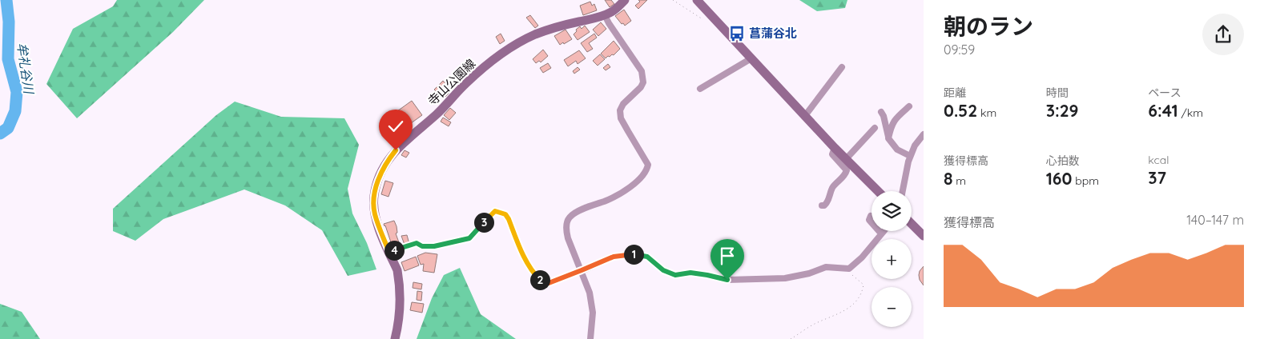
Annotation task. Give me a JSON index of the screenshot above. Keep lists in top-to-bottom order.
{
  "streets": {
    "main road": ["寺山公園線"]
  },
  "water": ["牟礼谷川"],
  "places": {
    "bus stop": ["菖蒲谷北"]
  },
  "page": {
    "heading": ["朝のラン", "09:59"],
    "stats": [
      ["距離", "0.52 km"],
      ["時間", "3:29"],
      ["ペース", "6:41 /km"],
      ["獲得標高", "8 m"],
      ["心拍数", "160 bpm"],
      ["kcal", "37"]
    ],
    "map_buttons": ["+", "−"],
    "chart": ["獲得標高", "140–147 m"],
    "pins": [
      "3",
      "4",
      "1",
      "2"
    ]
  }
}
